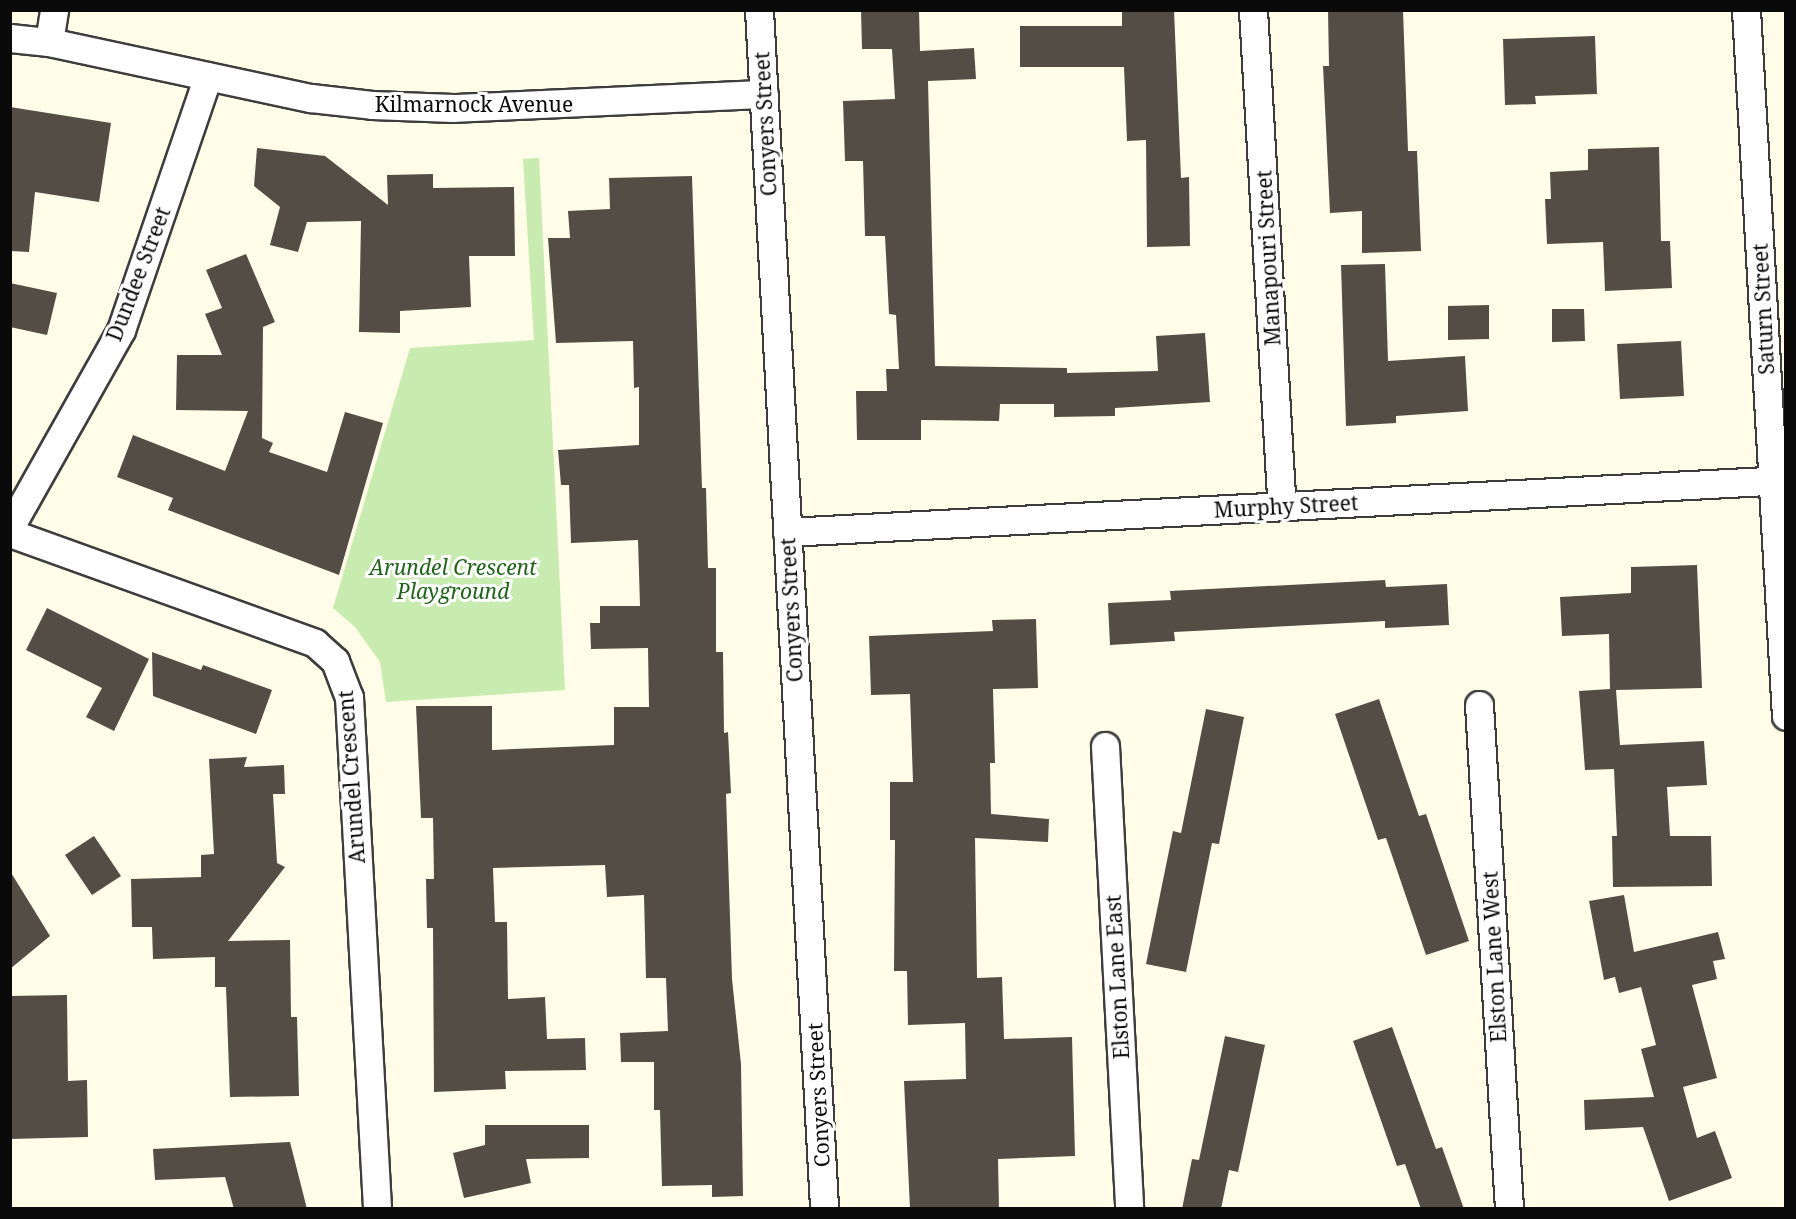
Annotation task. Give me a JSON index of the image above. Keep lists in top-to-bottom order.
{
  "streets": {
    "street": [
      "Kilmarnock Avenue",
      "Conyers Street",
      "Manapouri Street",
      "Dundee Street",
      "Saturn Street",
      "Murphy Street",
      "Arundel Crescent",
      "Elston Lane West",
      "Elston Lane East"
    ]
  },
  "crossings": [
    ["Kilmarnock Avenue", "Conyers Street"],
    ["Kilmarnock Avenue", "Dundee Street"],
    ["Conyers Street", "Murphy Street"],
    ["Manapouri Street", "Murphy Street"],
    ["Saturn Street", "Murphy Street"]
  ],
  "parks": ["Arundel Crescent Playground"]
}
